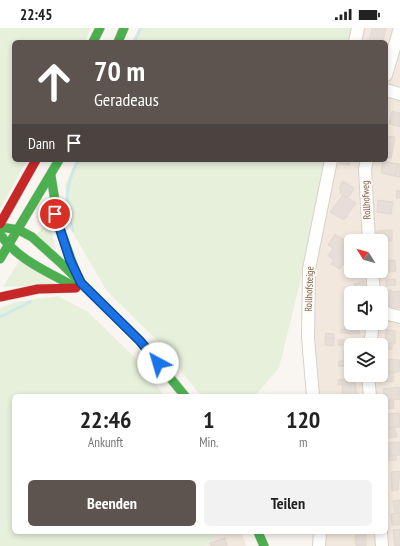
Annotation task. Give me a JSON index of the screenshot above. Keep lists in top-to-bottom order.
{
  "streets": {
    "street": ["Rollhofweg", "Rollhofsteige"]
  },
  "north": "top left",
  "page": {
    "status": "22:45",
    "turn": ["70 m", "Geradeaus"],
    "then": "Dann",
    "eta": [
      "22:46",
      "Ankunft",
      "1",
      "Min.",
      "120",
      "m"
    ],
    "buttons": ["Beenden", "Teilen"]
  }
}
